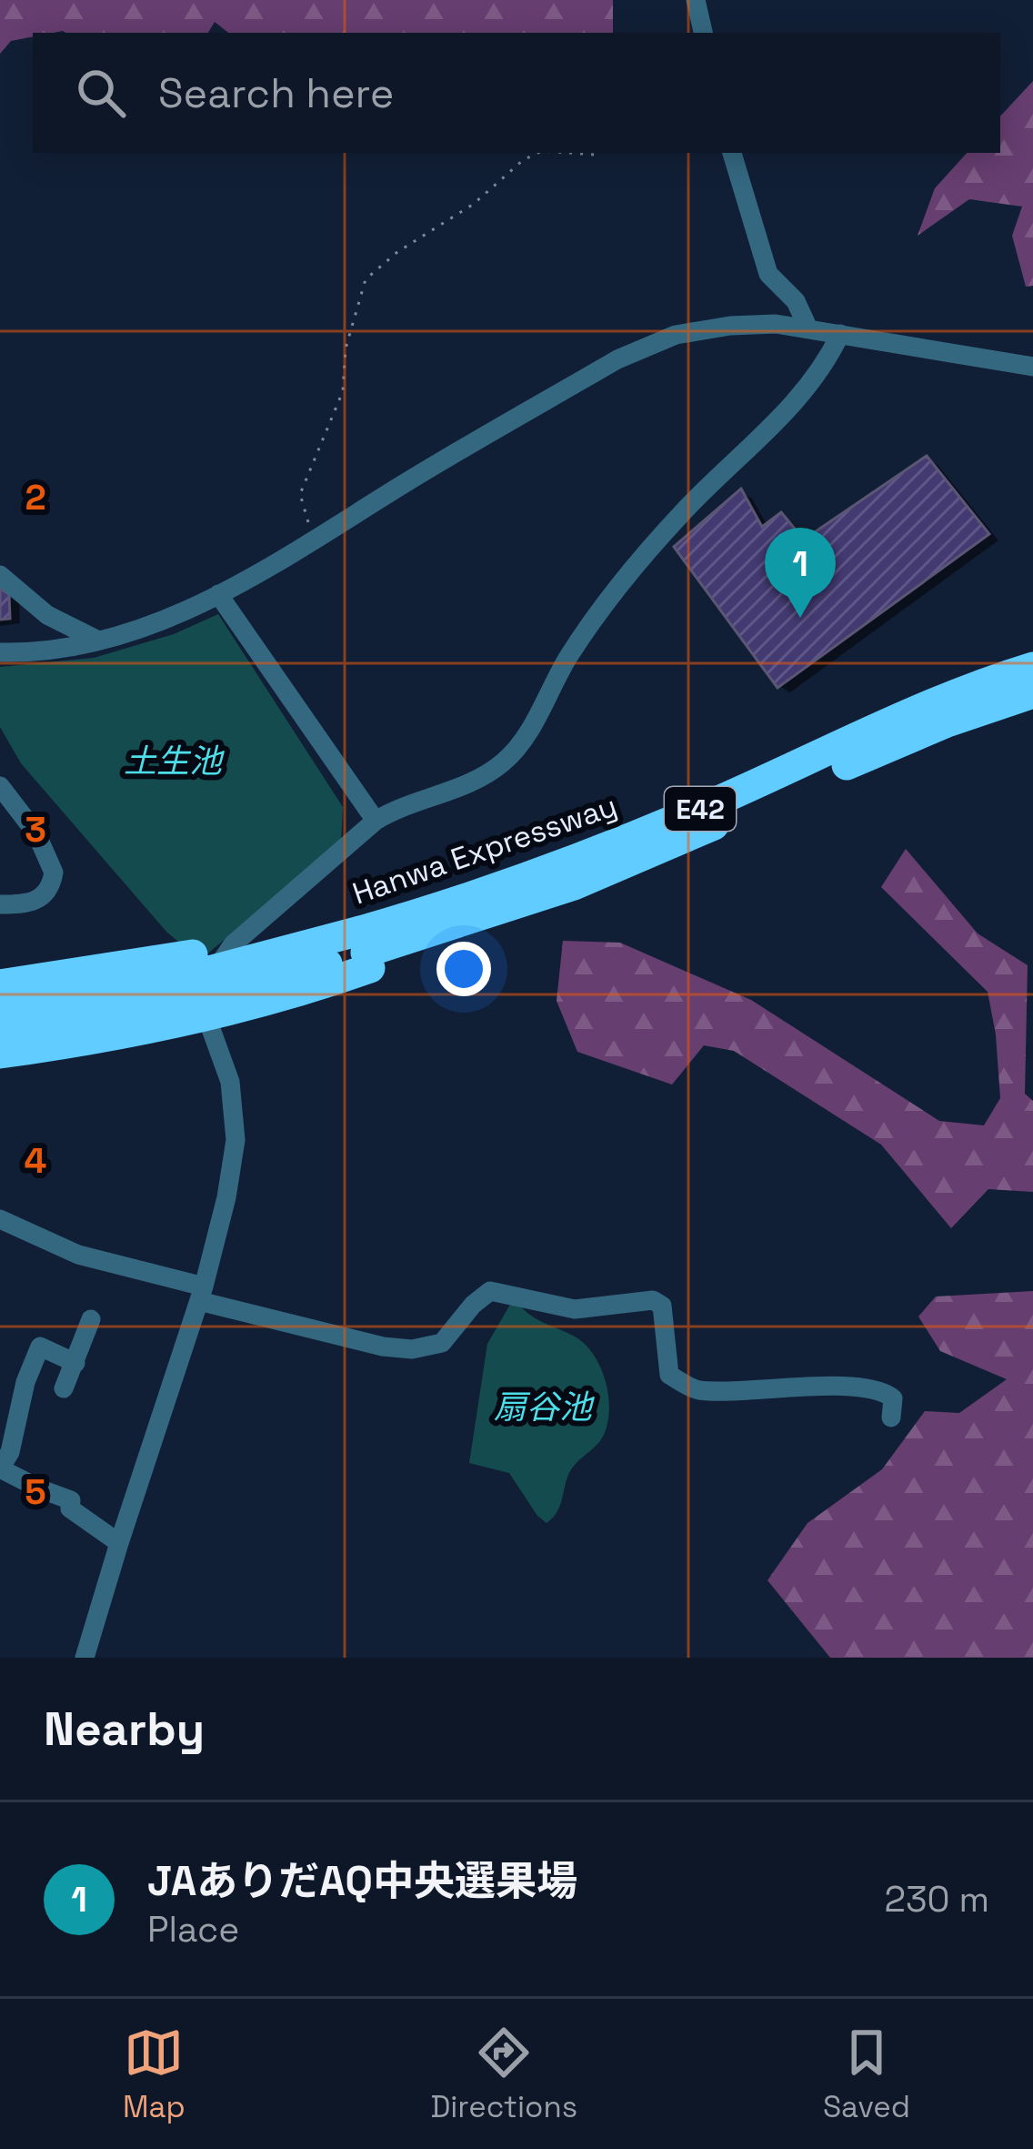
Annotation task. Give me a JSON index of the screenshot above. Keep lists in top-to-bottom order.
{
  "streets": {
    "highway": ["E42", "Hanwa Expressway"]
  },
  "water": ["土生池", "扇谷池"],
  "page": {
    "search": "Search here",
    "pins": "1",
    "heading": "Nearby",
    "list": [
      {
        "mark": "1",
        "name": "JAありだAQ中央選果場",
        "note": "Place",
        "value": "230 m"
      }
    ],
    "nav": ["Map", "Directions", "Saved"]
  },
  "grid": {
    "rows": [
      "2",
      "3",
      "4",
      "5"
    ]
  }
}
